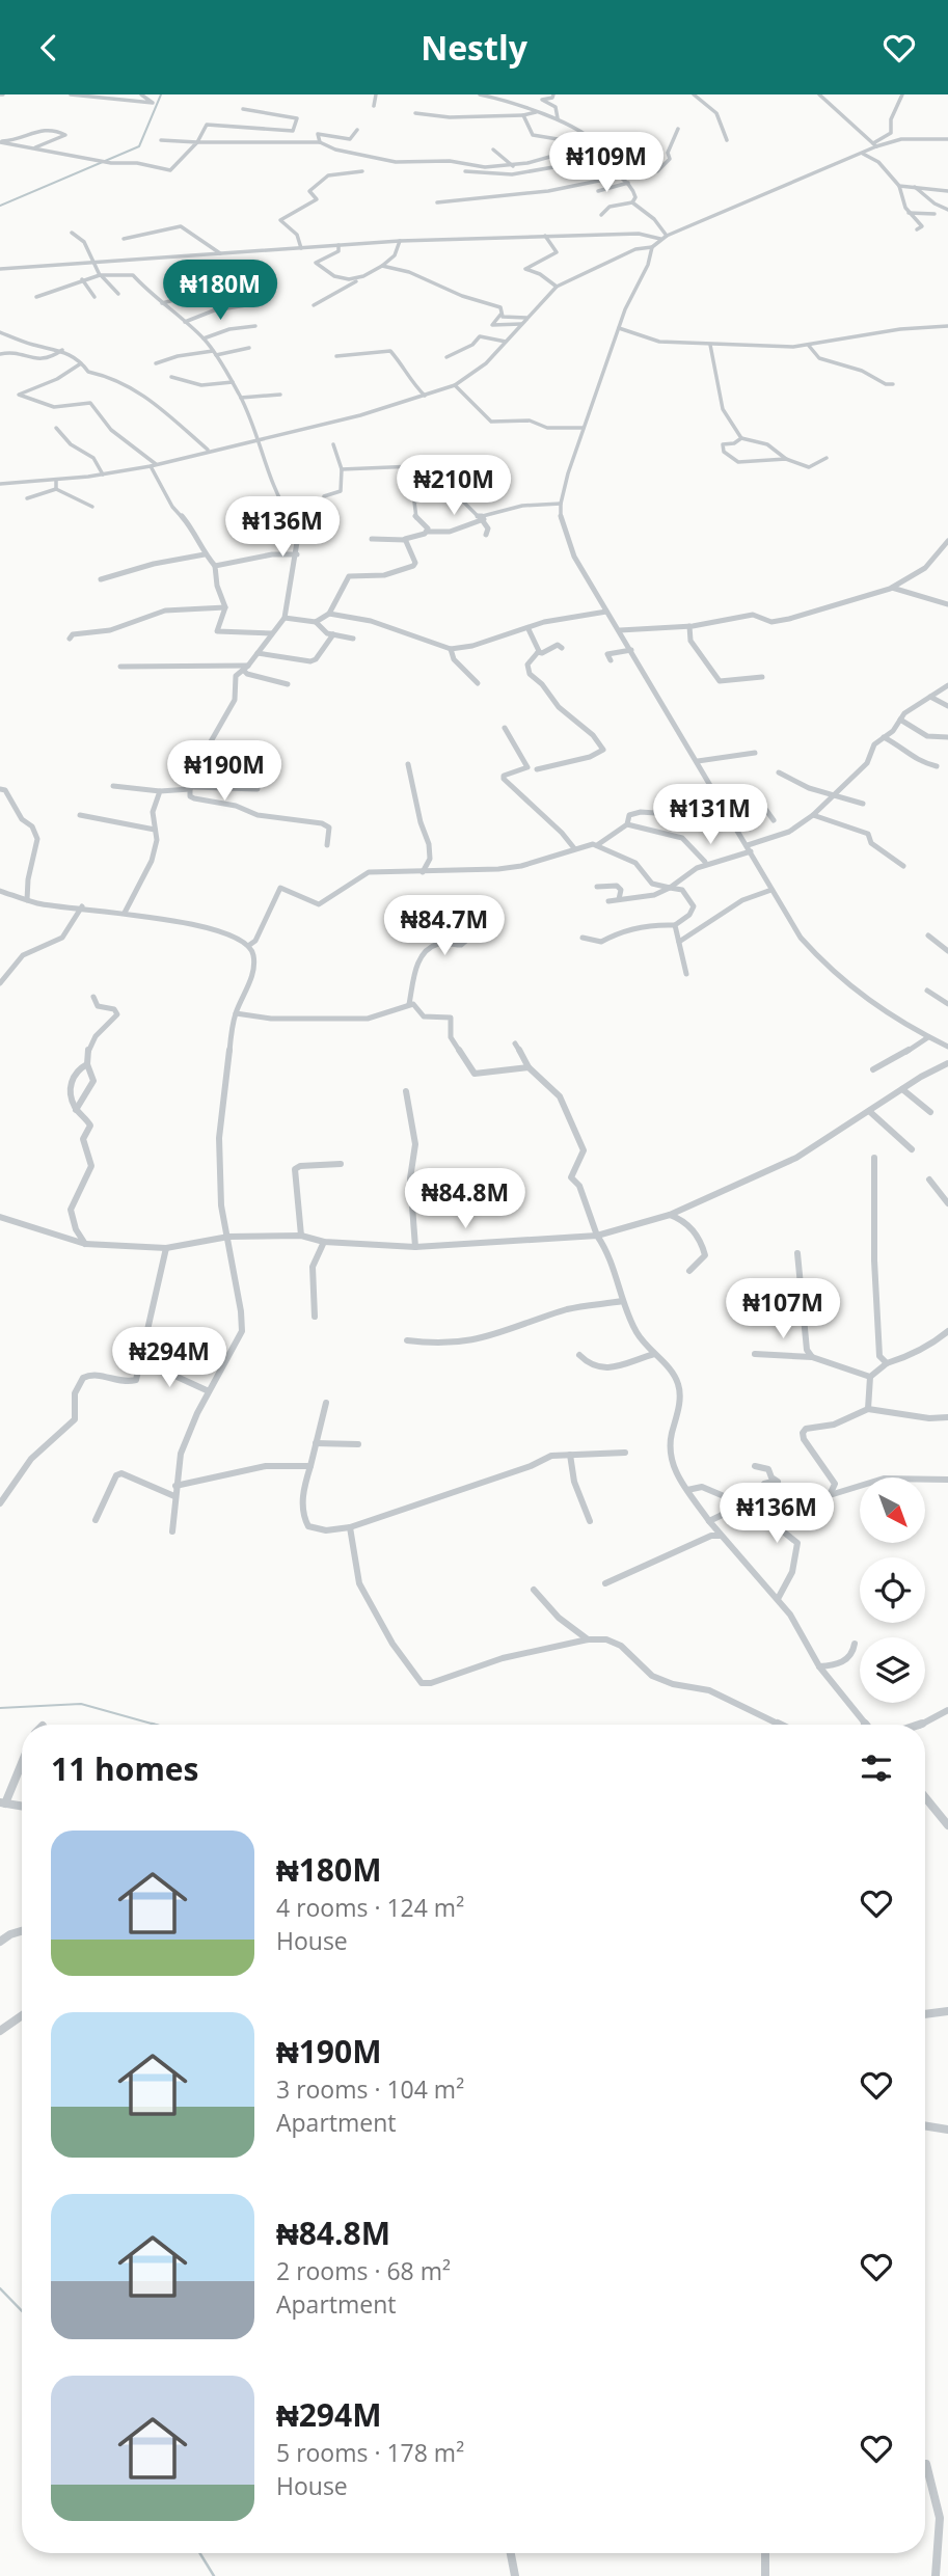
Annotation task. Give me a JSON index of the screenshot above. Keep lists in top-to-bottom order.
{
  "north": "bottom right",
  "page": {
    "header": "Nestly",
    "price": [
      "₦109M",
      "₦180M",
      "₦210M",
      "₦136M",
      "₦190M",
      "₦131M",
      "₦84.7M",
      "₦84.8M",
      "₦107M",
      "₦294M",
      "₦136M"
    ],
    "heading": "11 homes",
    "list": [
      {
        "name": "₦180M",
        "note": "4 rooms · 124 m² · House"
      },
      {
        "name": "₦190M",
        "note": "3 rooms · 104 m² · Apartment"
      },
      {
        "name": "₦84.8M",
        "note": "2 rooms · 68 m² · Apartment"
      },
      {
        "name": "₦294M",
        "note": "5 rooms · 178 m² · House"
      }
    ]
  }
}
